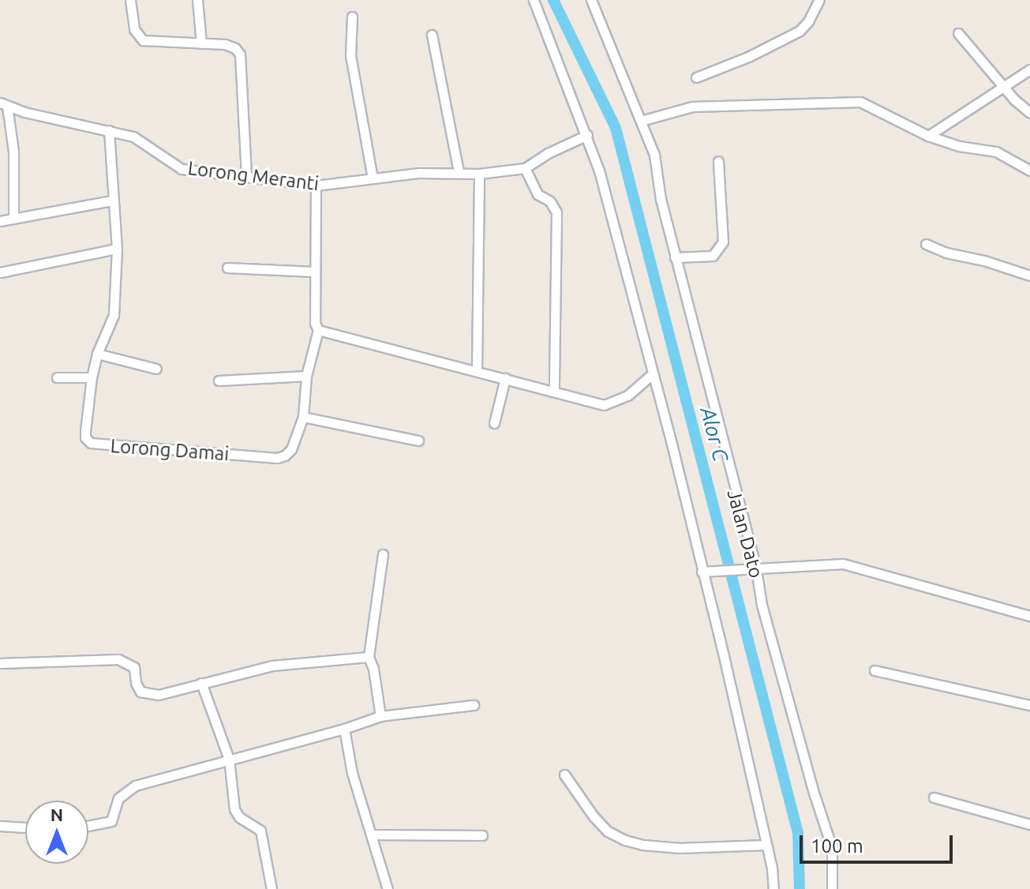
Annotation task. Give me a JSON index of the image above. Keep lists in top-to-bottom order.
{
  "streets": {
    "street": ["Lorong Meranti", "Lorong Damai", "Jalan Dato"]
  },
  "crossings": [
    ["Lorong Meranti", "Lorong Damai"]
  ],
  "water": ["Alor C"],
  "scale_bar": "100 m",
  "north": "top"
}
